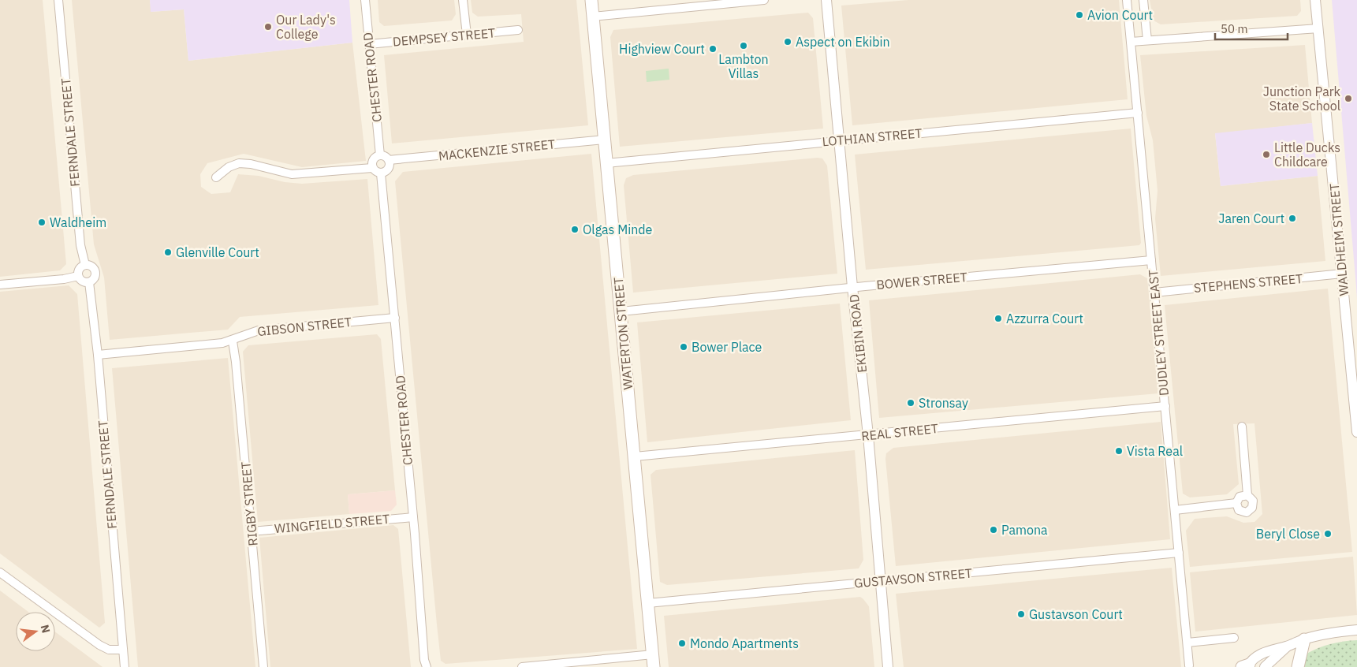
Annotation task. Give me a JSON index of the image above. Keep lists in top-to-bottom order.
{
  "streets": {
    "main road": ["WATERTON STREET"],
    "street": [
      "DEMPSEY STREET",
      "CHESTER ROAD",
      "FERNDALE STREET",
      "LOTHIAN STREET",
      "MACKENZIE STREET",
      "WALDHEIM STREET",
      "BOWER STREET",
      "STEPHENS STREET",
      "GIBSON STREET",
      "DUDLEY STREET EAST",
      "EKIBIN ROAD",
      "REAL STREET",
      "RIGBY STREET",
      "WINGFIELD STREET",
      "GUSTAVSON STREET"
    ]
  },
  "crossings": [
    ["DEMPSEY STREET", "CHESTER ROAD"],
    ["CHESTER ROAD", "MACKENZIE STREET"],
    ["CHESTER ROAD", "GIBSON STREET"],
    ["CHESTER ROAD", "WINGFIELD STREET"],
    ["FERNDALE STREET", "GIBSON STREET"],
    ["LOTHIAN STREET", "DUDLEY STREET EAST"],
    ["LOTHIAN STREET", "WATERTON STREET"],
    ["LOTHIAN STREET", "EKIBIN ROAD"],
    ["MACKENZIE STREET", "WATERTON STREET"],
    ["WALDHEIM STREET", "STEPHENS STREET"],
    ["BOWER STREET", "DUDLEY STREET EAST"],
    ["BOWER STREET", "WATERTON STREET"],
    ["BOWER STREET", "EKIBIN ROAD"],
    ["STEPHENS STREET", "DUDLEY STREET EAST"],
    ["GIBSON STREET", "RIGBY STREET"],
    ["DUDLEY STREET EAST", "REAL STREET"],
    ["DUDLEY STREET EAST", "GUSTAVSON STREET"],
    ["WATERTON STREET", "REAL STREET"],
    ["WATERTON STREET", "GUSTAVSON STREET"],
    ["EKIBIN ROAD", "REAL STREET"],
    ["EKIBIN ROAD", "GUSTAVSON STREET"],
    ["RIGBY STREET", "WINGFIELD STREET"]
  ],
  "places": [
    "Avion Court",
    "Our Lady's College",
    "Aspect on Ekibin",
    "Lambton Villas",
    "Highview Court",
    "Junction Park State School",
    "Little Ducks Childcare",
    "Jaren Court",
    "Waldheim",
    "Olgas Minde",
    "Glenville Court",
    "Azzurra Court",
    "Bower Place",
    "Stronsay",
    "Vista Real",
    "Pamona",
    "Beryl Close",
    "Gustavson Court",
    "Mondo Apartments"
  ],
  "scale_bar": "50 m",
  "north": "right"
}
